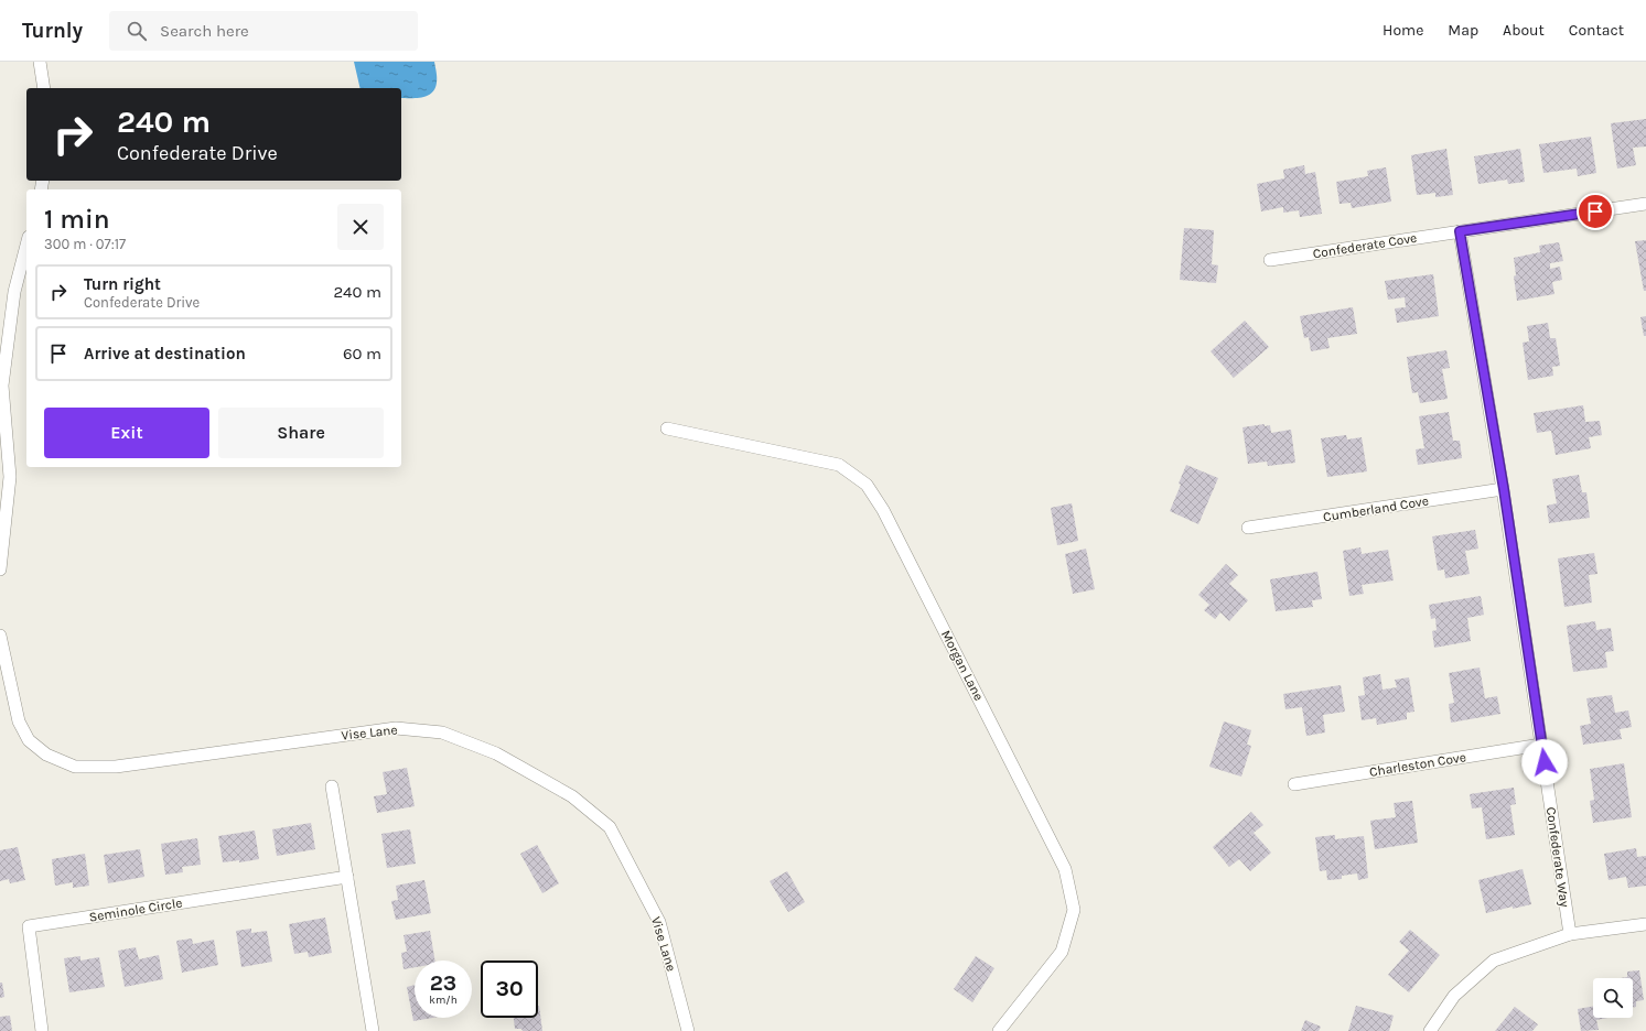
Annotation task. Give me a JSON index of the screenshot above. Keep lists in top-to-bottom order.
{
  "streets": {
    "street": [
      "Confederate Cove",
      "Cumberland Cove",
      "Morgan Lane",
      "Vise Lane",
      "Charleston Cove",
      "Confederate Way",
      "Seminole Circle"
    ]
  },
  "crossings": [
    ["Confederate Cove", "Confederate Way"],
    ["Cumberland Cove", "Confederate Way"],
    ["Charleston Cove", "Confederate Way"]
  ],
  "page": {
    "header": "Turnly",
    "search": "Search here",
    "nav": [
      "Home",
      "Map",
      "About",
      "Contact"
    ],
    "turn": ["240 m", "Confederate Drive"],
    "heading": ["1 min", "300 m · 07:17"],
    "list": [
      {
        "name": "Turn right",
        "note": "Confederate Drive",
        "value": "240 m"
      },
      {
        "name": "Arrive at destination",
        "value": "60 m"
      }
    ],
    "buttons": ["Exit", "Share"],
    "speed": "23 km/h",
    "limit": "30"
  }
}
